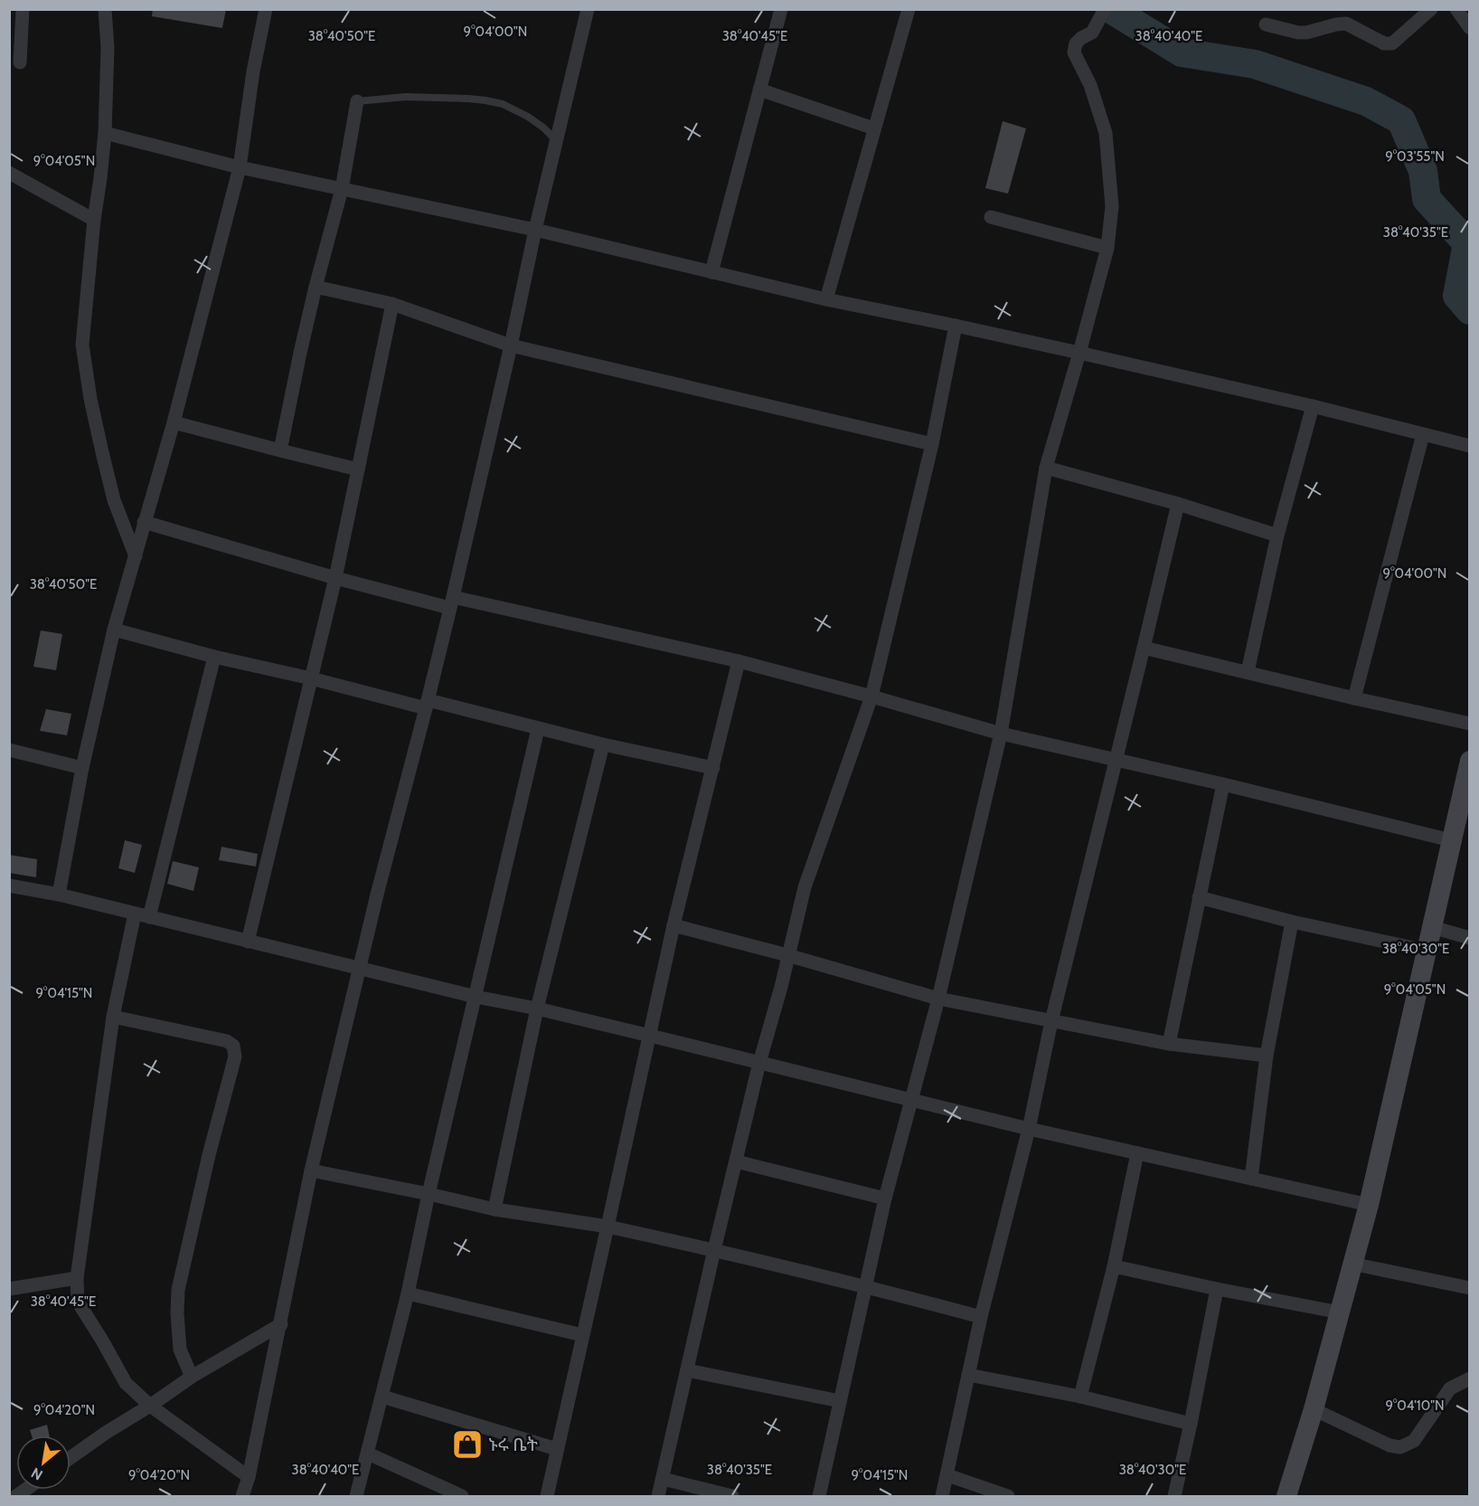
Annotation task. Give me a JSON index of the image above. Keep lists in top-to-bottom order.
{
  "places": {
    "shop": ["ኑሩ ቤት"]
  },
  "north": "bottom left",
  "coordinates": [
    "9°04'00\"N",
    "38°40'50\"E",
    "38°40'40\"E",
    "38°40'45\"E",
    "9°03'55\"N",
    "9°04'05\"N",
    "38°40'35\"E",
    "38°40'30\"E",
    "9°04'15\"N",
    "9°04'10\"N",
    "9°04'20\"N"
  ]
}
